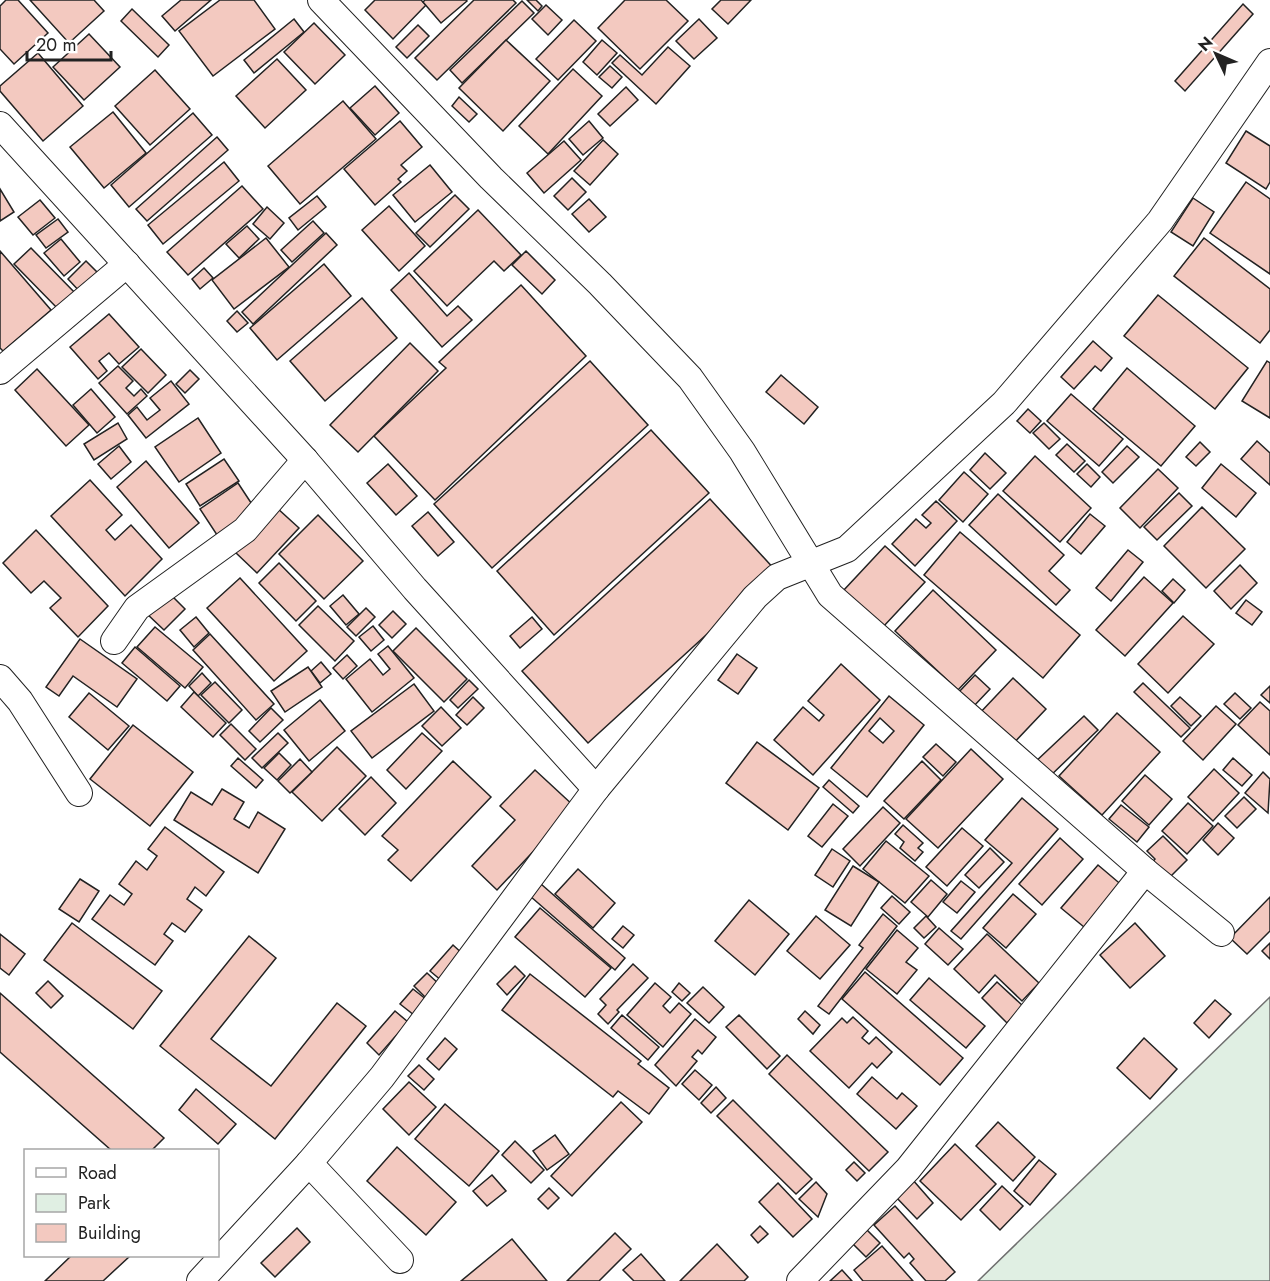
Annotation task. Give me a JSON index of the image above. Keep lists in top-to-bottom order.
{
  "legend": ["Road", "Park", "Building"],
  "scale_bar": "20 m",
  "north": "top left"
}
